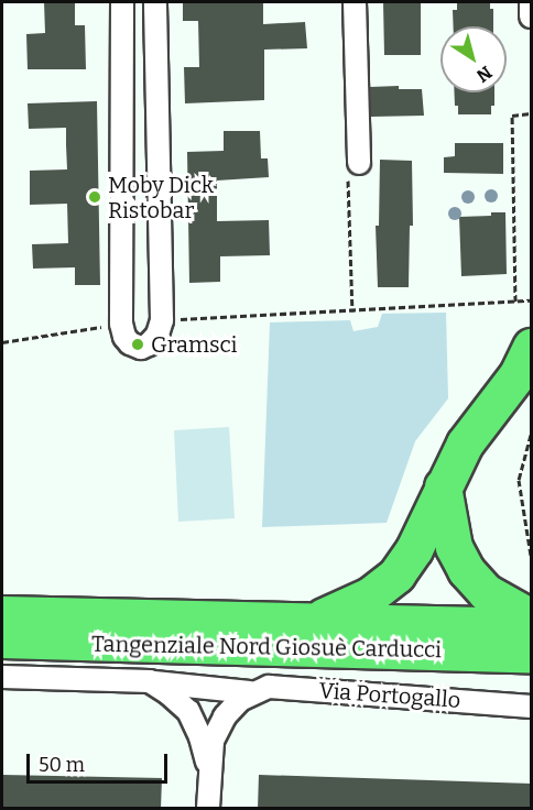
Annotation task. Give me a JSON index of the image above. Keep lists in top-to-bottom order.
{
  "streets": {
    "highway": ["Tangenziale Nord Giosuè Carducci"],
    "street": ["Via Portogallo"]
  },
  "places": ["Moby Dick Ristobar", "Gramsci"],
  "scale_bar": "50 m",
  "north": "bottom right"
}
